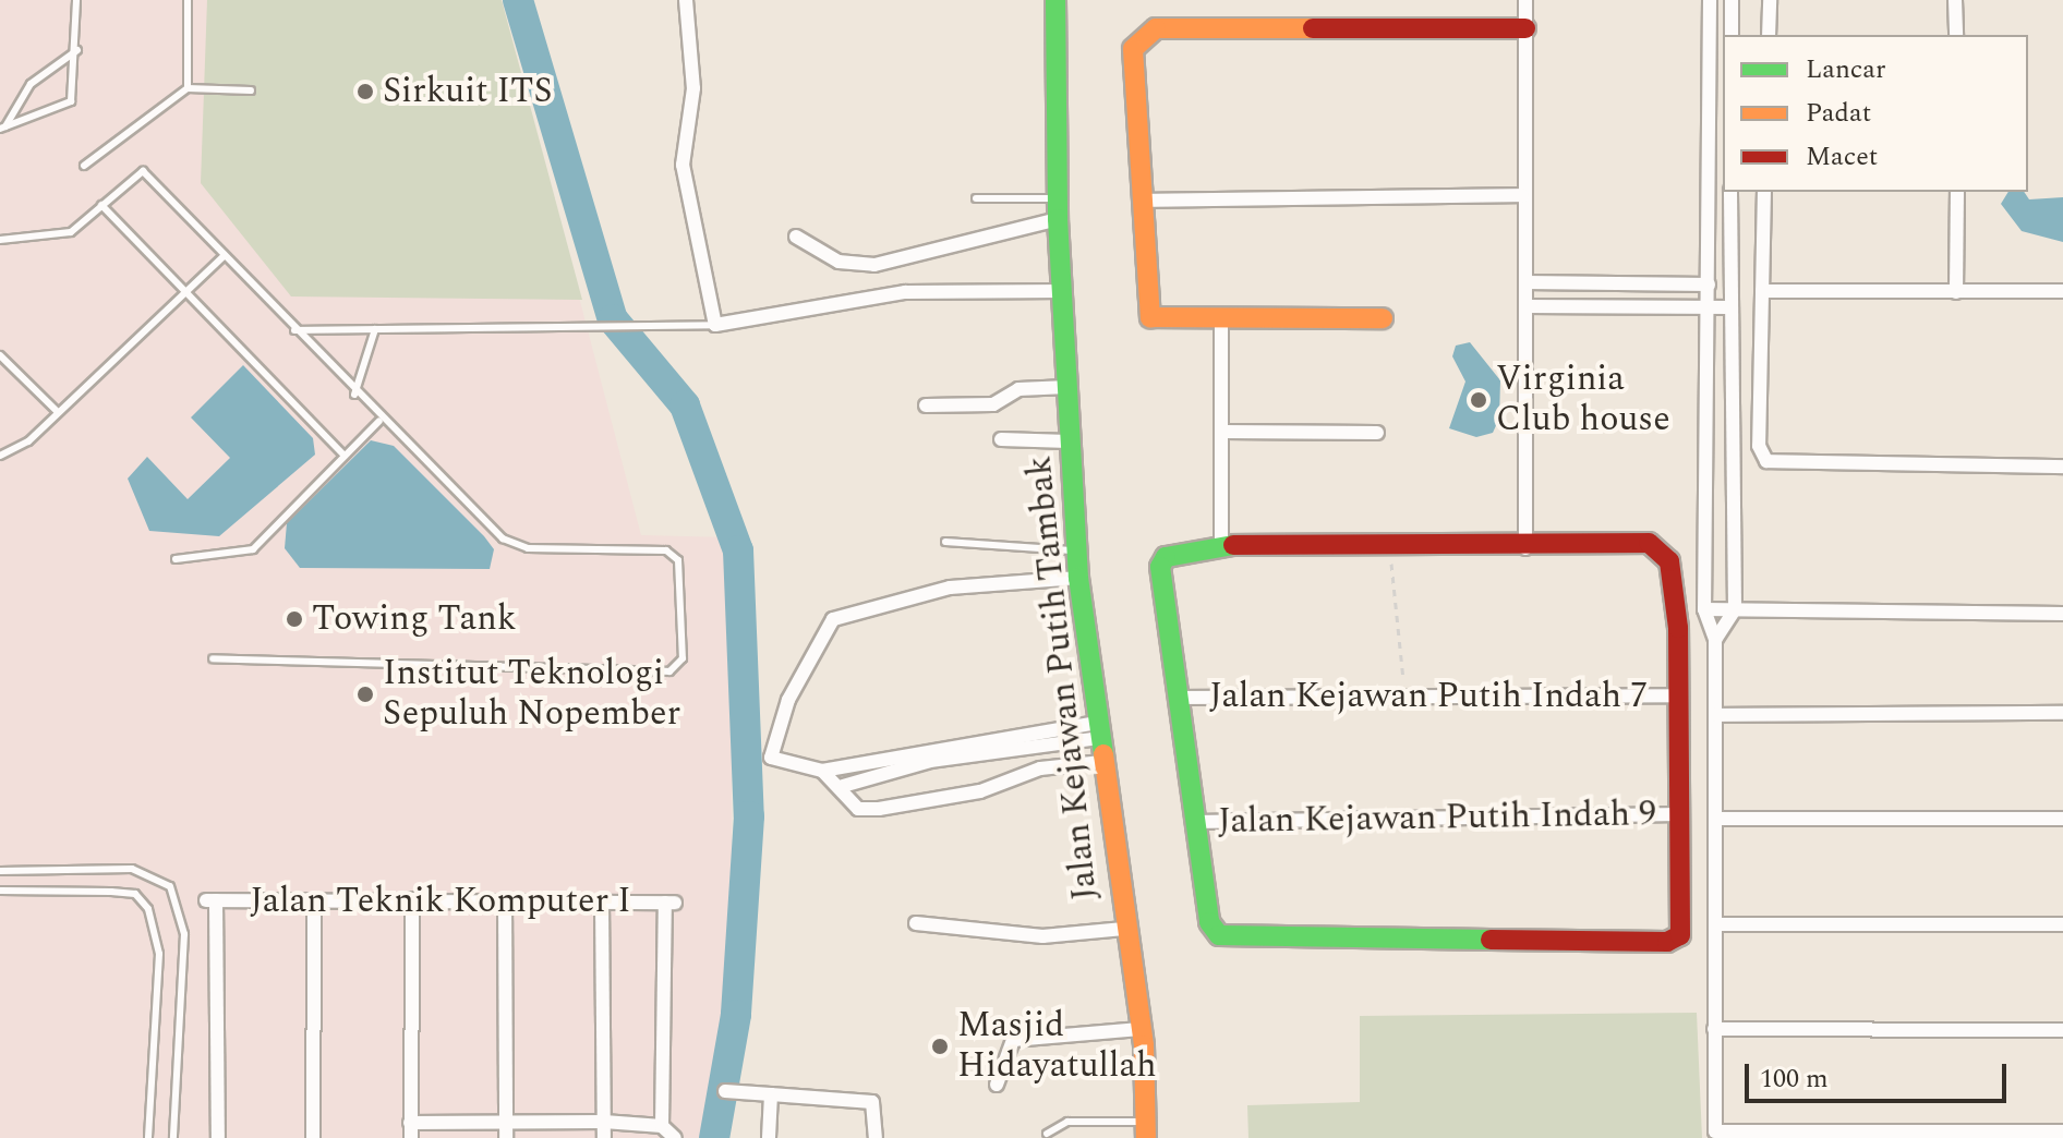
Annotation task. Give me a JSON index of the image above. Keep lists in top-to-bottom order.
{
  "streets": {
    "street": [
      "Jalan Kejawan Putih Tambak",
      "Jalan Kejawan Putih Indah 7",
      "Jalan Kejawan Putih Indah 9",
      "Jalan Teknik Komputer I"
    ]
  },
  "places": [
    "Sirkuit ITS",
    "Virginia Club house",
    "Towing Tank",
    "Institut Teknologi Sepuluh Nopember",
    "Masjid Hidayatullah"
  ],
  "legend": ["Lancar", "Padat", "Macet"],
  "scale_bar": "100 m"
}
